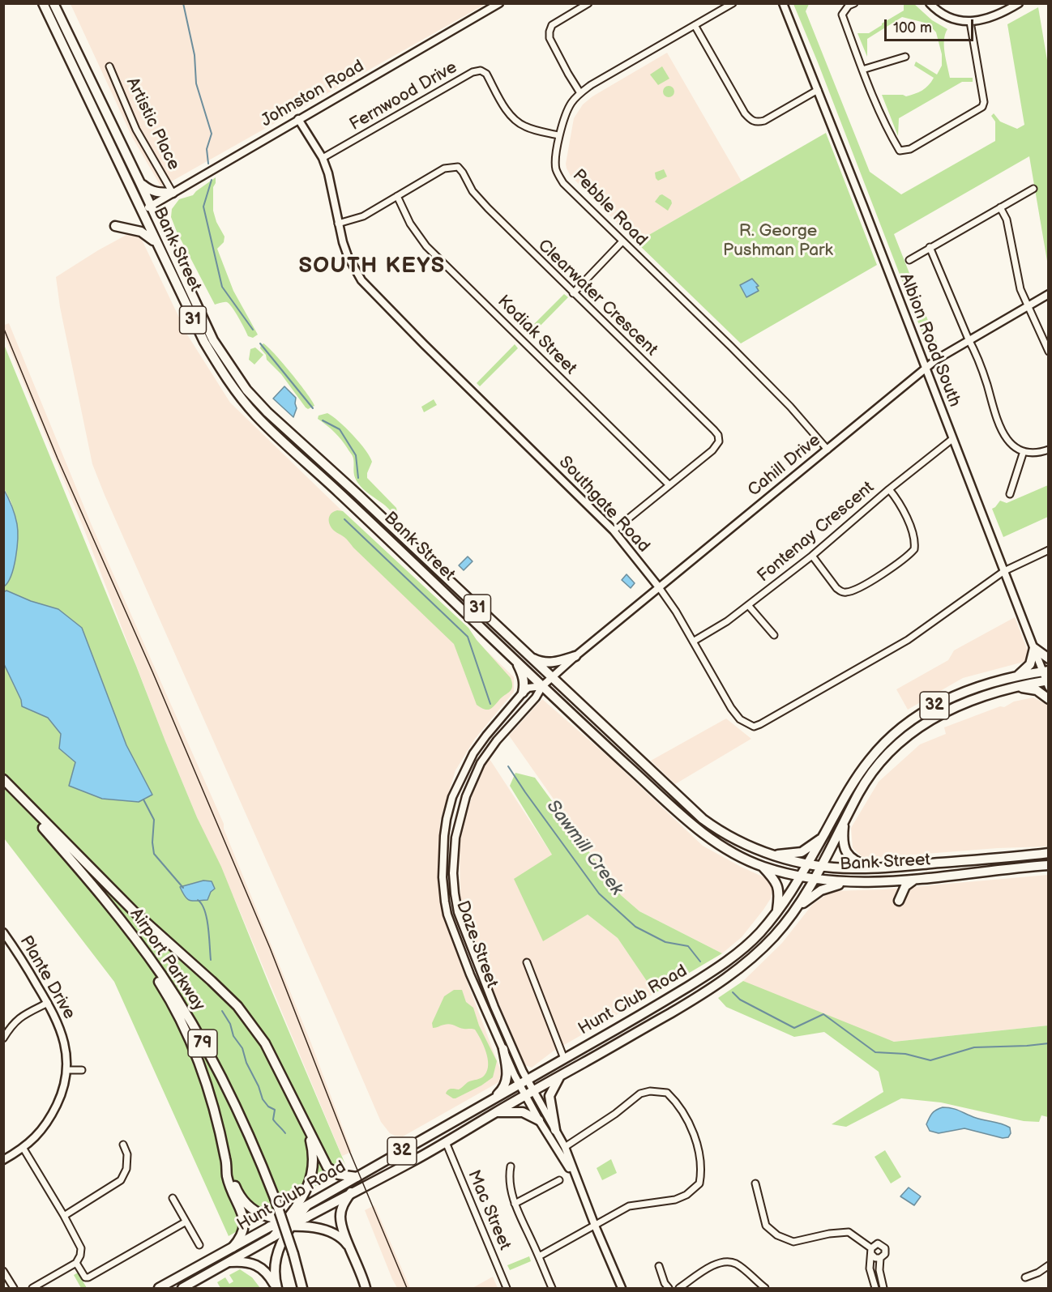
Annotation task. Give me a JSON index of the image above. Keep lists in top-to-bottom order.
{
  "streets": {
    "main road": [
      "Bank Street",
      "31",
      "32",
      "Airport Parkway",
      "Hunt Club Road",
      "79"
    ],
    "street": [
      "Johnston Road",
      "Fernwood Drive",
      "Artistic Place",
      "Pebble Road",
      "Clearwater Crescent",
      "Kodiak Street",
      "Albion Road South",
      "Cahill Drive",
      "Southgate Road",
      "Fontenay Crescent",
      "Daze Street",
      "Plante Drive",
      "Mac Street"
    ]
  },
  "crossings": [
    ["Johnston Road", "Artistic Place"],
    ["Johnston Road", "Bank Street"],
    ["Johnston Road", "Southgate Road"],
    ["Fernwood Drive", "Pebble Road"],
    ["Fernwood Drive", "Southgate Road"],
    ["Pebble Road", "Cahill Drive"],
    ["Bank Street", "Cahill Drive"],
    ["Bank Street", "Daze Street"],
    ["Bank Street", "Hunt Club Road"],
    ["Clearwater Crescent", "Kodiak Street"],
    ["Clearwater Crescent", "Southgate Road"],
    ["Albion Road South", "Cahill Drive"],
    ["Albion Road South", "Southgate Road"],
    ["Albion Road South", "Fontenay Crescent"],
    ["Albion Road South", "Hunt Club Road"],
    ["Cahill Drive", "Southgate Road"],
    ["Cahill Drive", "Daze Street"],
    ["Southgate Road", "Fontenay Crescent"],
    ["Daze Street", "Hunt Club Road"],
    ["Hunt Club Road", "Mac Street"]
  ],
  "districts": ["SOUTH KEYS"],
  "water": ["Sawmill Creek"],
  "parks": ["R. George Pushman Park"],
  "scale_bar": "100 m"
}
